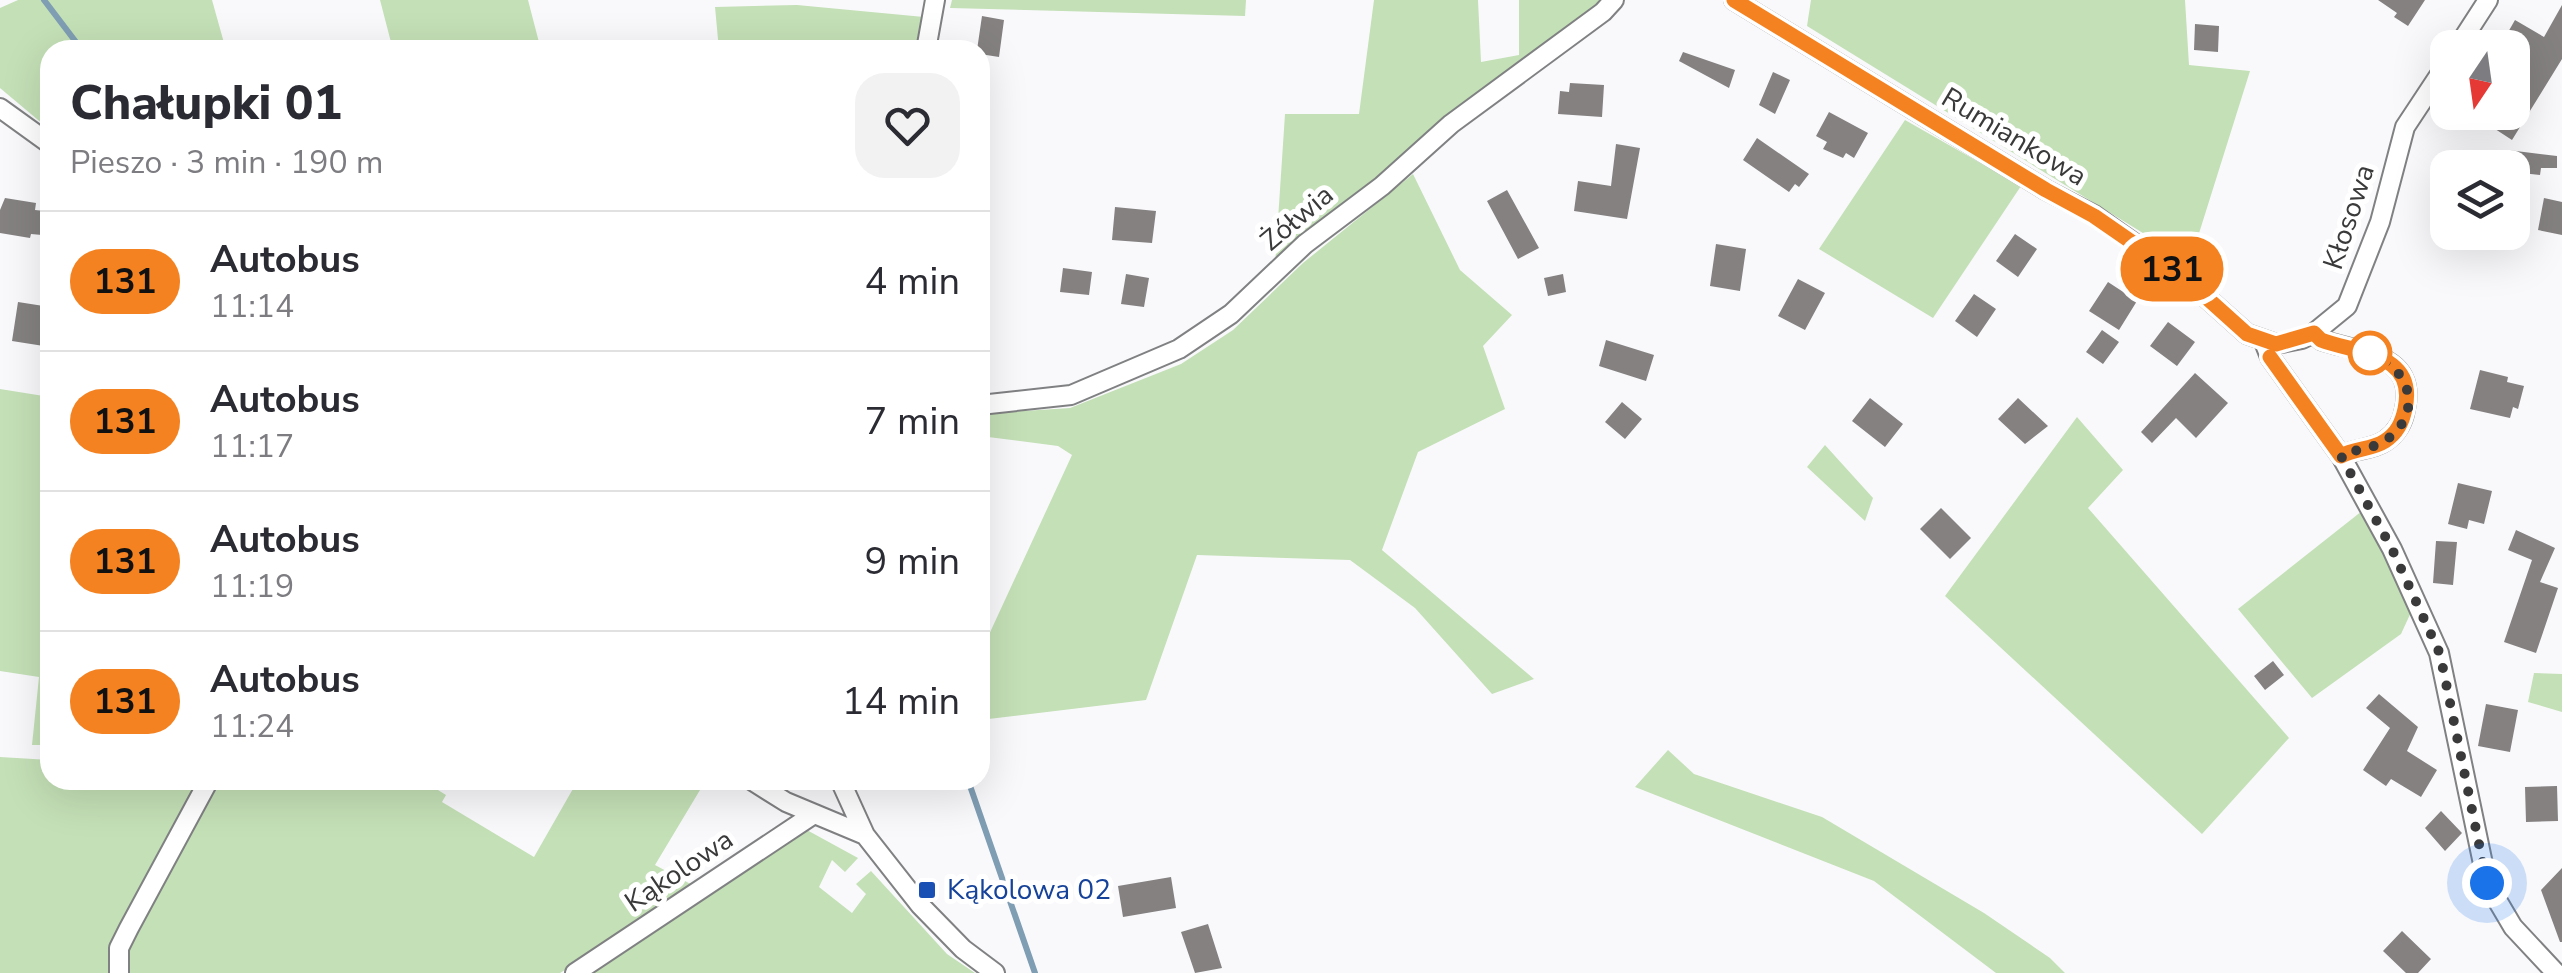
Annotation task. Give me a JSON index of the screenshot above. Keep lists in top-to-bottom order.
{
  "streets": {
    "street": [
      "Rumiankowa",
      "Kłosowa",
      "Żółwia",
      "Kąkolowa"
    ]
  },
  "places": {
    "transit": ["Kąkolowa 02"]
  },
  "lines": ["bus line 131"],
  "north": "bottom",
  "page": {
    "on_map": "131",
    "heading": ["Chałupki 01", "Pieszo · 3 min · 190 m"],
    "list": [
      {
        "mark": "131",
        "name": "Autobus",
        "note": "11:14",
        "value": "4 min"
      },
      {
        "mark": "131",
        "name": "Autobus",
        "note": "11:17",
        "value": "7 min"
      },
      {
        "mark": "131",
        "name": "Autobus",
        "note": "11:19",
        "value": "9 min"
      },
      {
        "mark": "131",
        "name": "Autobus",
        "note": "11:24",
        "value": "14 min"
      }
    ]
  }
}
